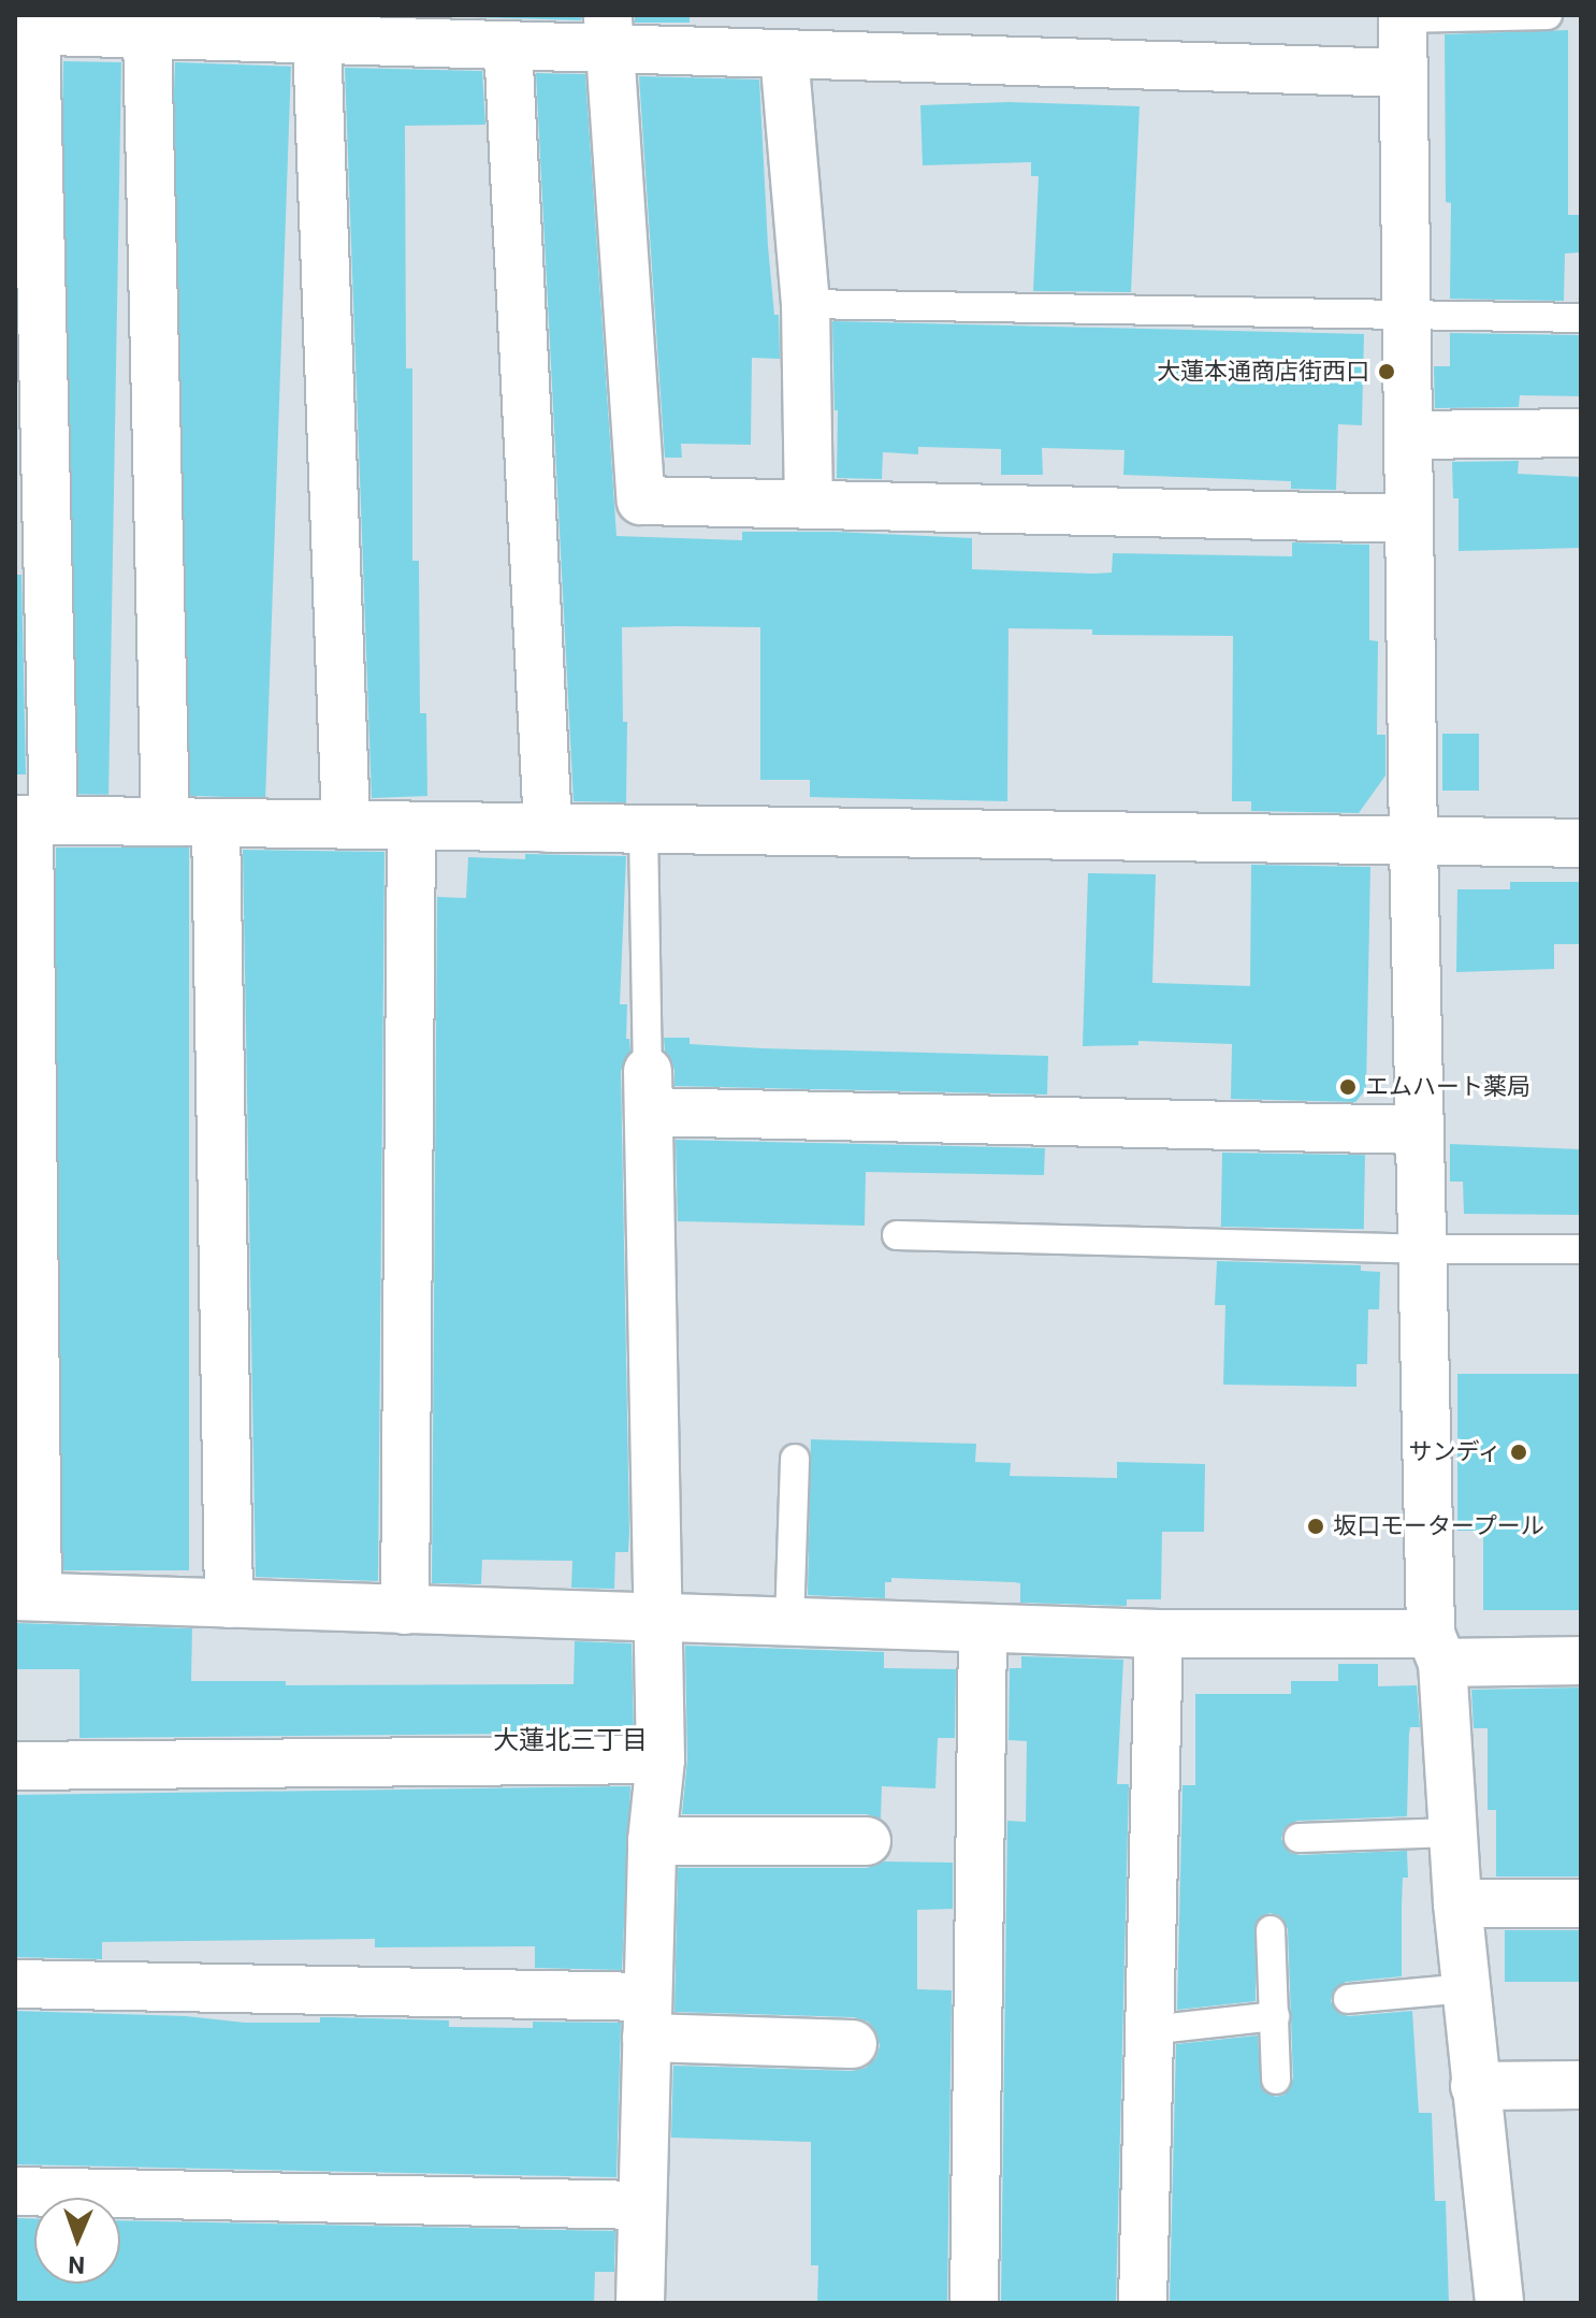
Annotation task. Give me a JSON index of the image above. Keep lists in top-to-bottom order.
{
  "districts": ["大蓮北三丁目"],
  "places": [
    "大蓮本通商店街西口",
    "エムハート薬局",
    "サンディ",
    "坂口モータープール"
  ],
  "north": "bottom"
}
